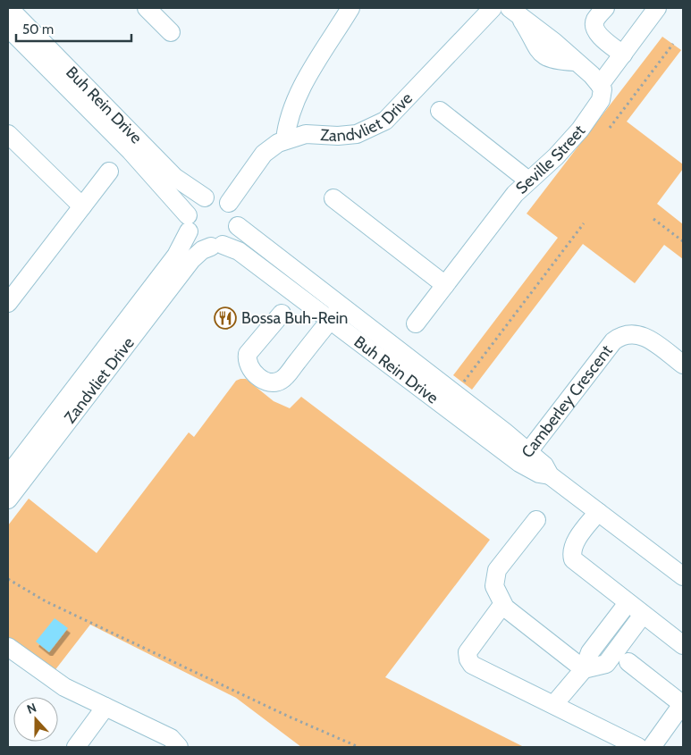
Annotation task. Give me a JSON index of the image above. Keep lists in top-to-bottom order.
{
  "streets": {
    "street": [
      "Buh Rein Drive",
      "Zandvliet Drive",
      "Seville Street",
      "Camberley Crescent"
    ]
  },
  "crossings": [
    ["Buh Rein Drive", "Zandvliet Drive"],
    ["Buh Rein Drive", "Camberley Crescent"]
  ],
  "places": {
    "restaurant": ["Bossa Buh-Rein"]
  },
  "scale_bar": "50 m",
  "north": "top"
}
